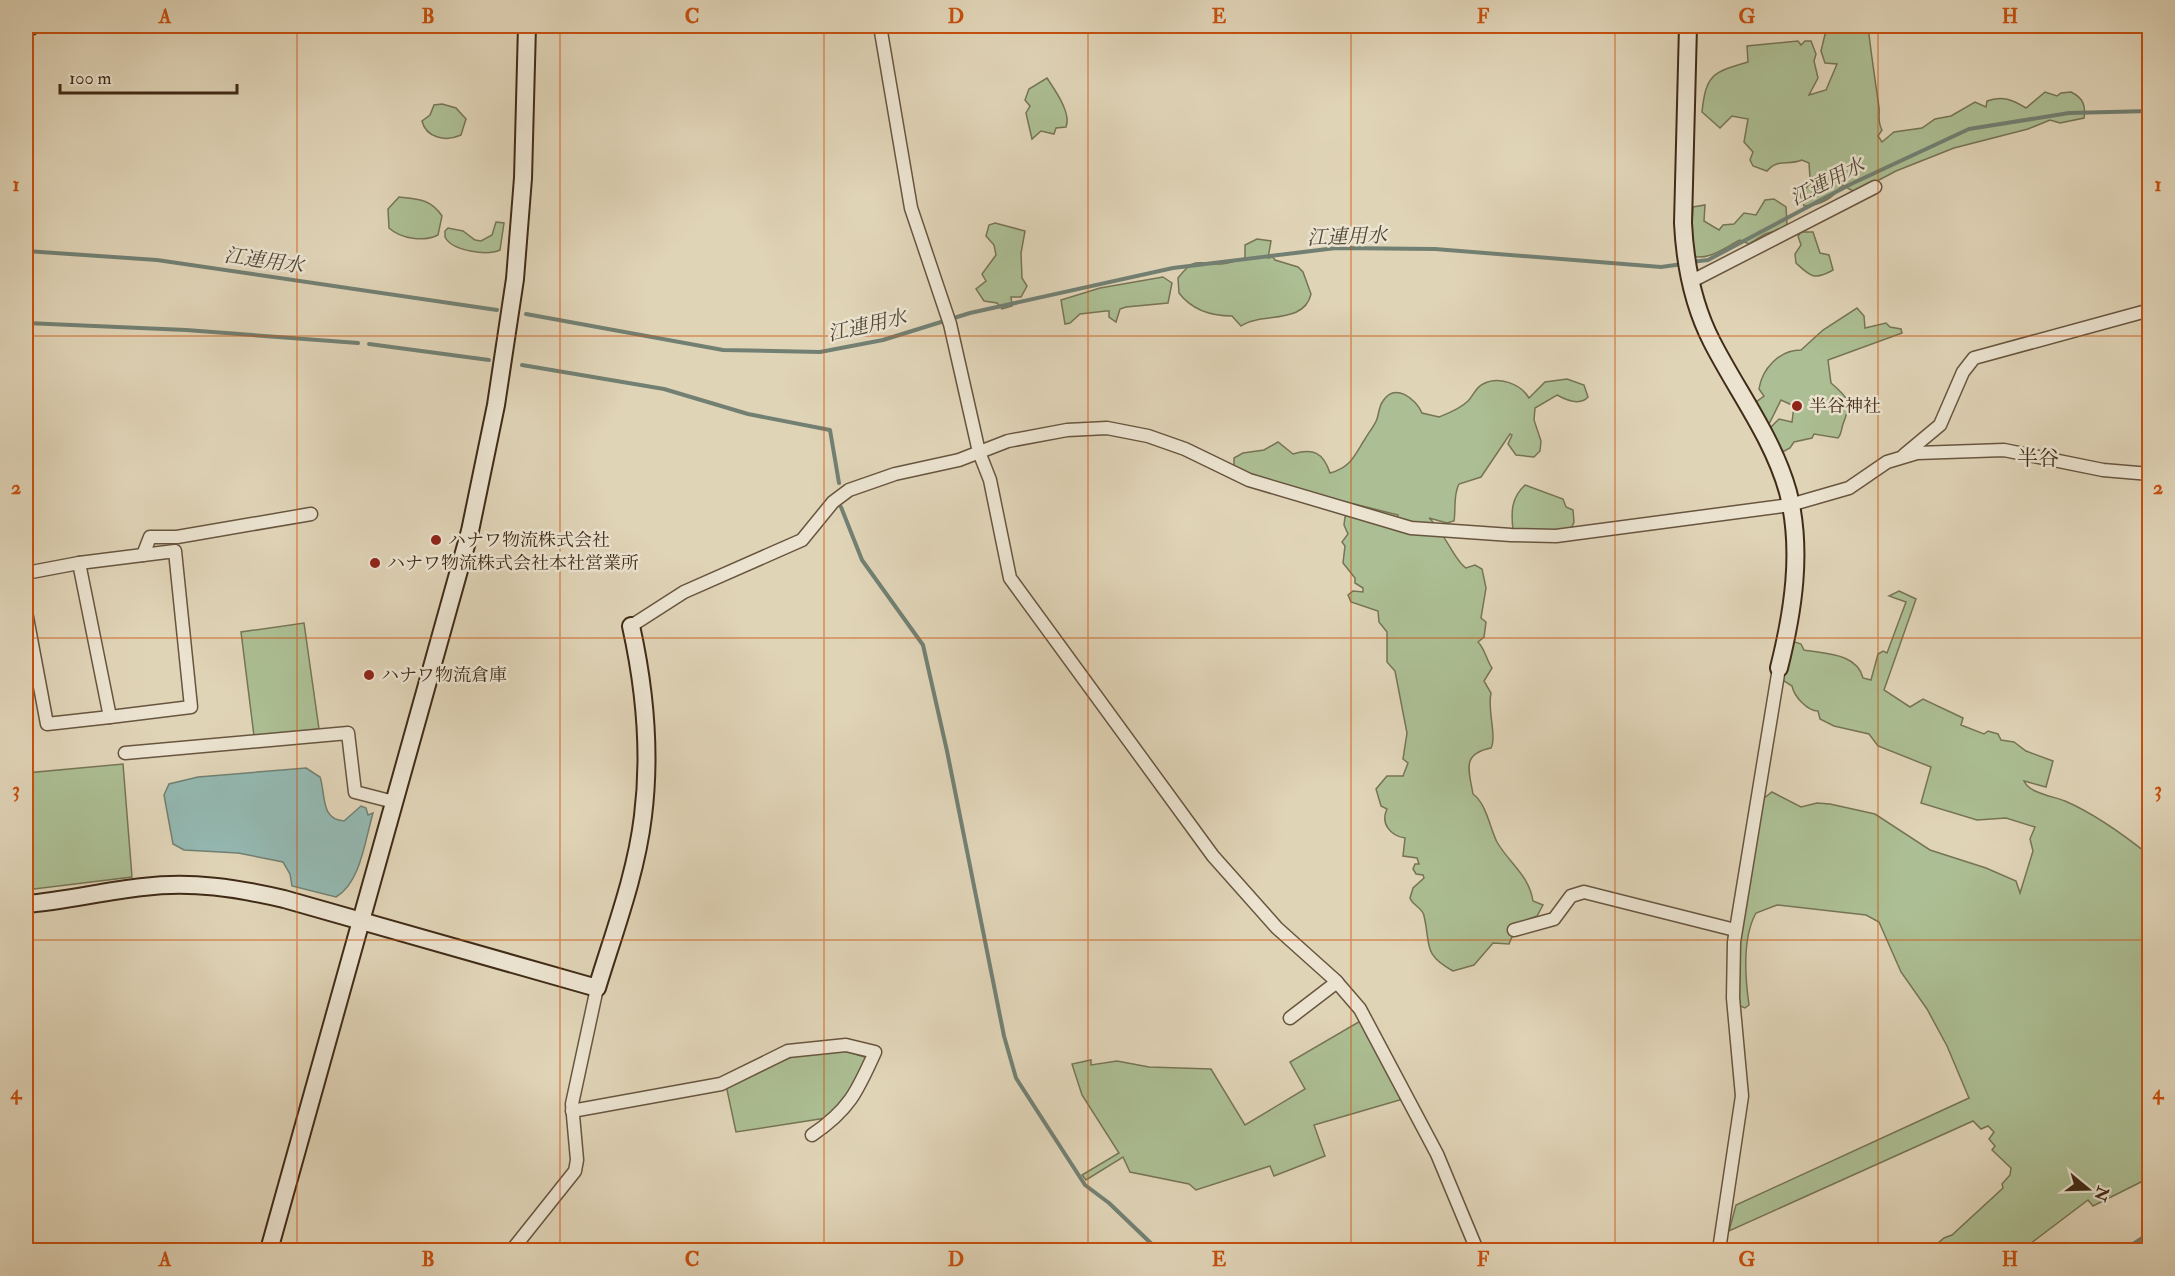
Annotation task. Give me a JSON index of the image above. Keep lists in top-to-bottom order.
{
  "districts": ["半谷"],
  "water": ["江連用水"],
  "places": [
    "半谷神社",
    "ハナワ物流株式会社",
    "ハナワ物流株式会社本社営業所",
    "ハナワ物流倉庫"
  ],
  "scale_bar": "100 m",
  "north": "right",
  "grid": {
    "columns": [
      "A",
      "B",
      "C",
      "D",
      "E",
      "F",
      "G",
      "H"
    ],
    "rows": [
      "1",
      "2",
      "3",
      "4"
    ]
  }
}
